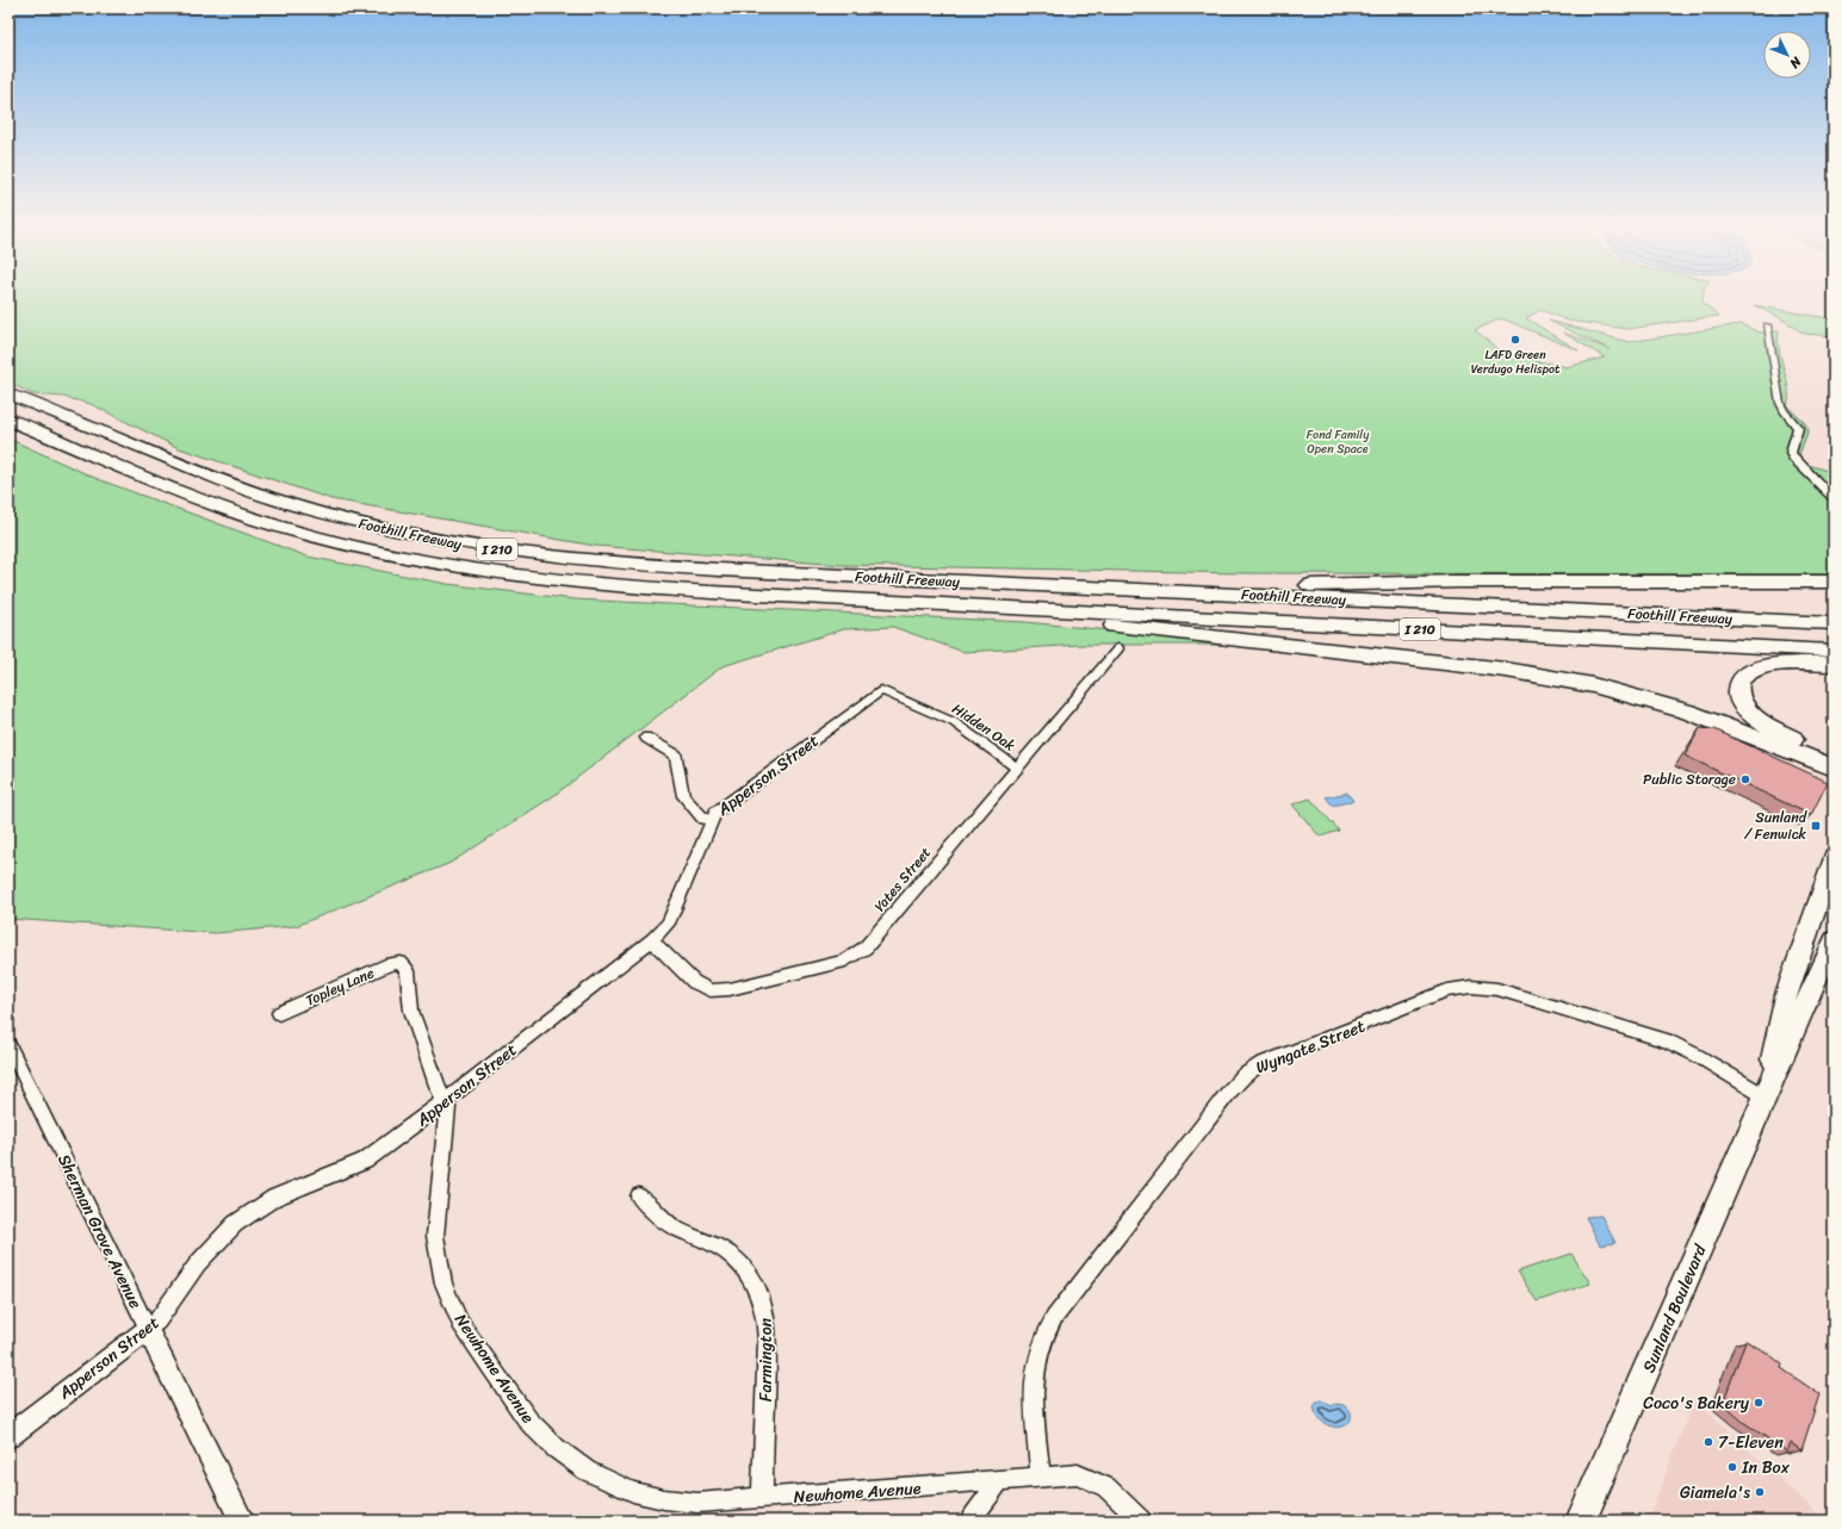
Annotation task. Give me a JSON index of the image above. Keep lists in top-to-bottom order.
{
  "streets": {
    "highway": ["Foothill Freeway", "I 210"],
    "main road": ["Sunland Boulevard"],
    "street": [
      "Hidden Oak",
      "Apperson Street",
      "Yates Street",
      "Topley Lane",
      "Wyngate Street",
      "Sherman Grove Avenue",
      "Farmington",
      "Newhome Avenue"
    ]
  },
  "crossings": [
    ["Hidden Oak", "Apperson Street"],
    ["Hidden Oak", "Yates Street"],
    ["Apperson Street", "Yates Street"],
    ["Apperson Street", "Sherman Grove Avenue"],
    ["Apperson Street", "Newhome Avenue"],
    ["Topley Lane", "Newhome Avenue"],
    ["Wyngate Street", "Sunland Boulevard"],
    ["Wyngate Street", "Newhome Avenue"],
    ["Farmington", "Newhome Avenue"]
  ],
  "parks": ["Fond Family Open Space"],
  "places": {
    "other": [
      "LAFD Green Verdugo Helispot",
      "Public Storage",
      "Coco's Bakery",
      "7-Eleven",
      "In Box",
      "Giamela's"
    ],
    "transit": ["Sunland / Fenwick"]
  },
  "north": "bottom right"
}
